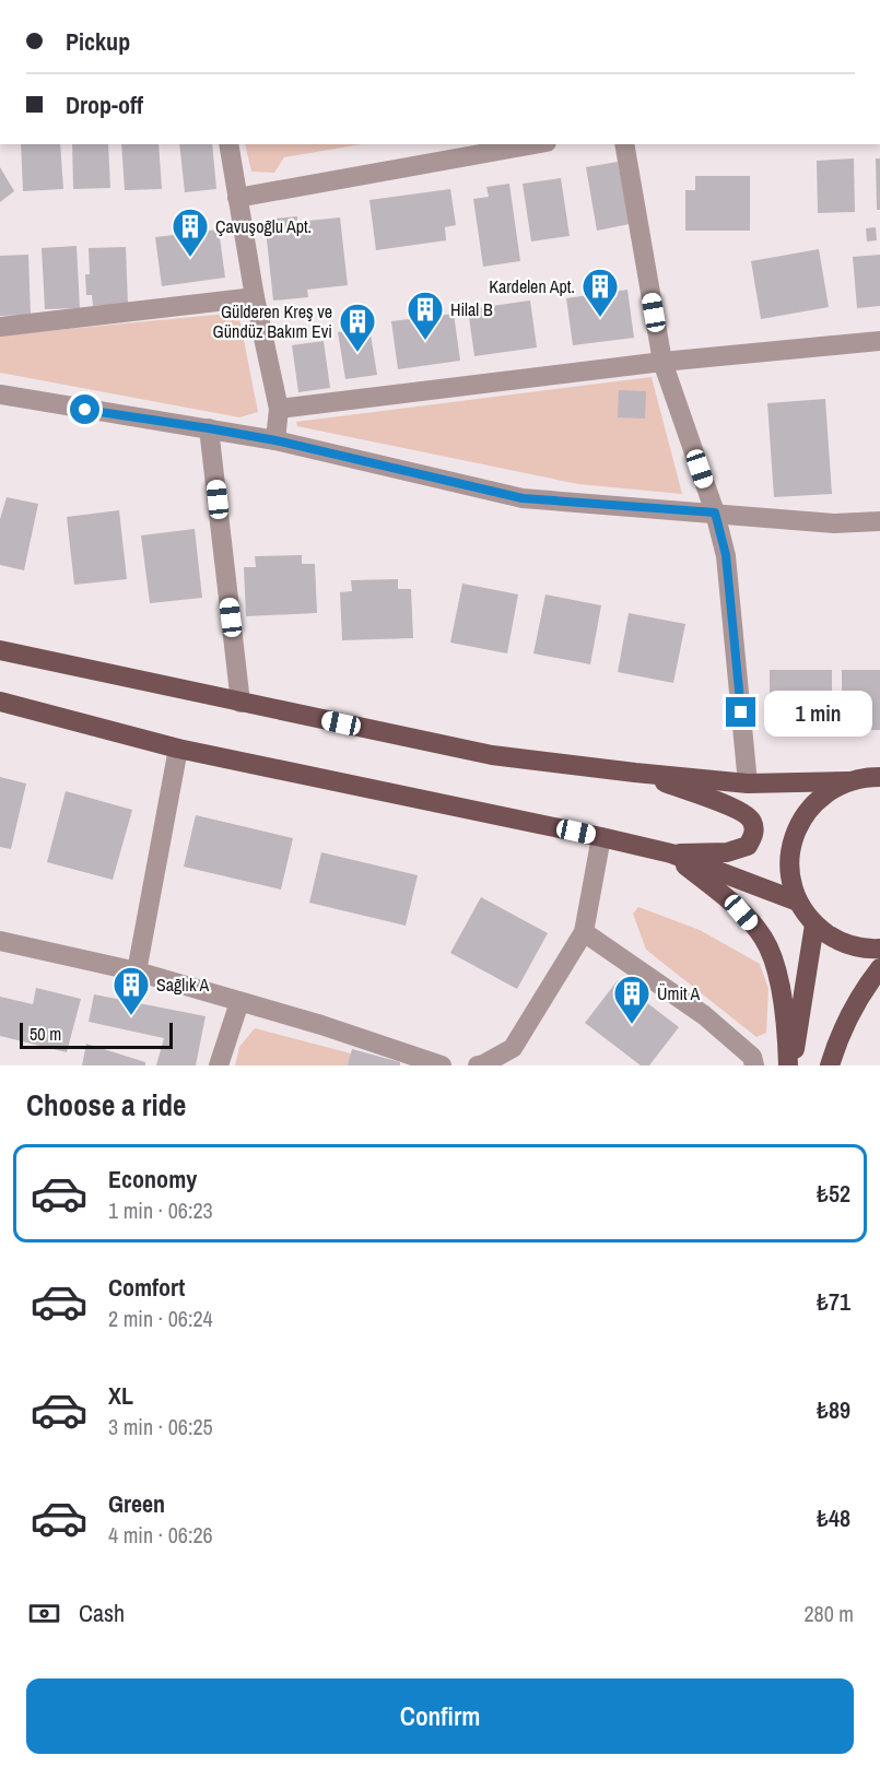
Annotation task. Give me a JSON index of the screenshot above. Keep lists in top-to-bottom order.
{
  "places": {
    "building": [
      "Çavuşoğlu Apt.",
      "Kardelen Apt.",
      "Hilal B",
      "Gülderen Kreş ve Gündüz Bakım Evi",
      "Sağlık A",
      "Ümit A"
    ]
  },
  "scale_bar": "50 m",
  "page": {
    "banner": ["Pickup", "Drop-off"],
    "bubble": "1 min",
    "scale": "50 m",
    "heading": "Choose a ride",
    "list": [
      {
        "name": "Economy",
        "note": "1 min · 06:23",
        "value": "₺52"
      },
      {
        "name": "Comfort",
        "note": "2 min · 06:24",
        "value": "₺71"
      },
      {
        "name": "XL",
        "note": "3 min · 06:25",
        "value": "₺89"
      },
      {
        "name": "Green",
        "note": "4 min · 06:26",
        "value": "₺48"
      }
    ],
    "pay": ["Cash", "280 m"],
    "buttons": "Confirm"
  }
}
